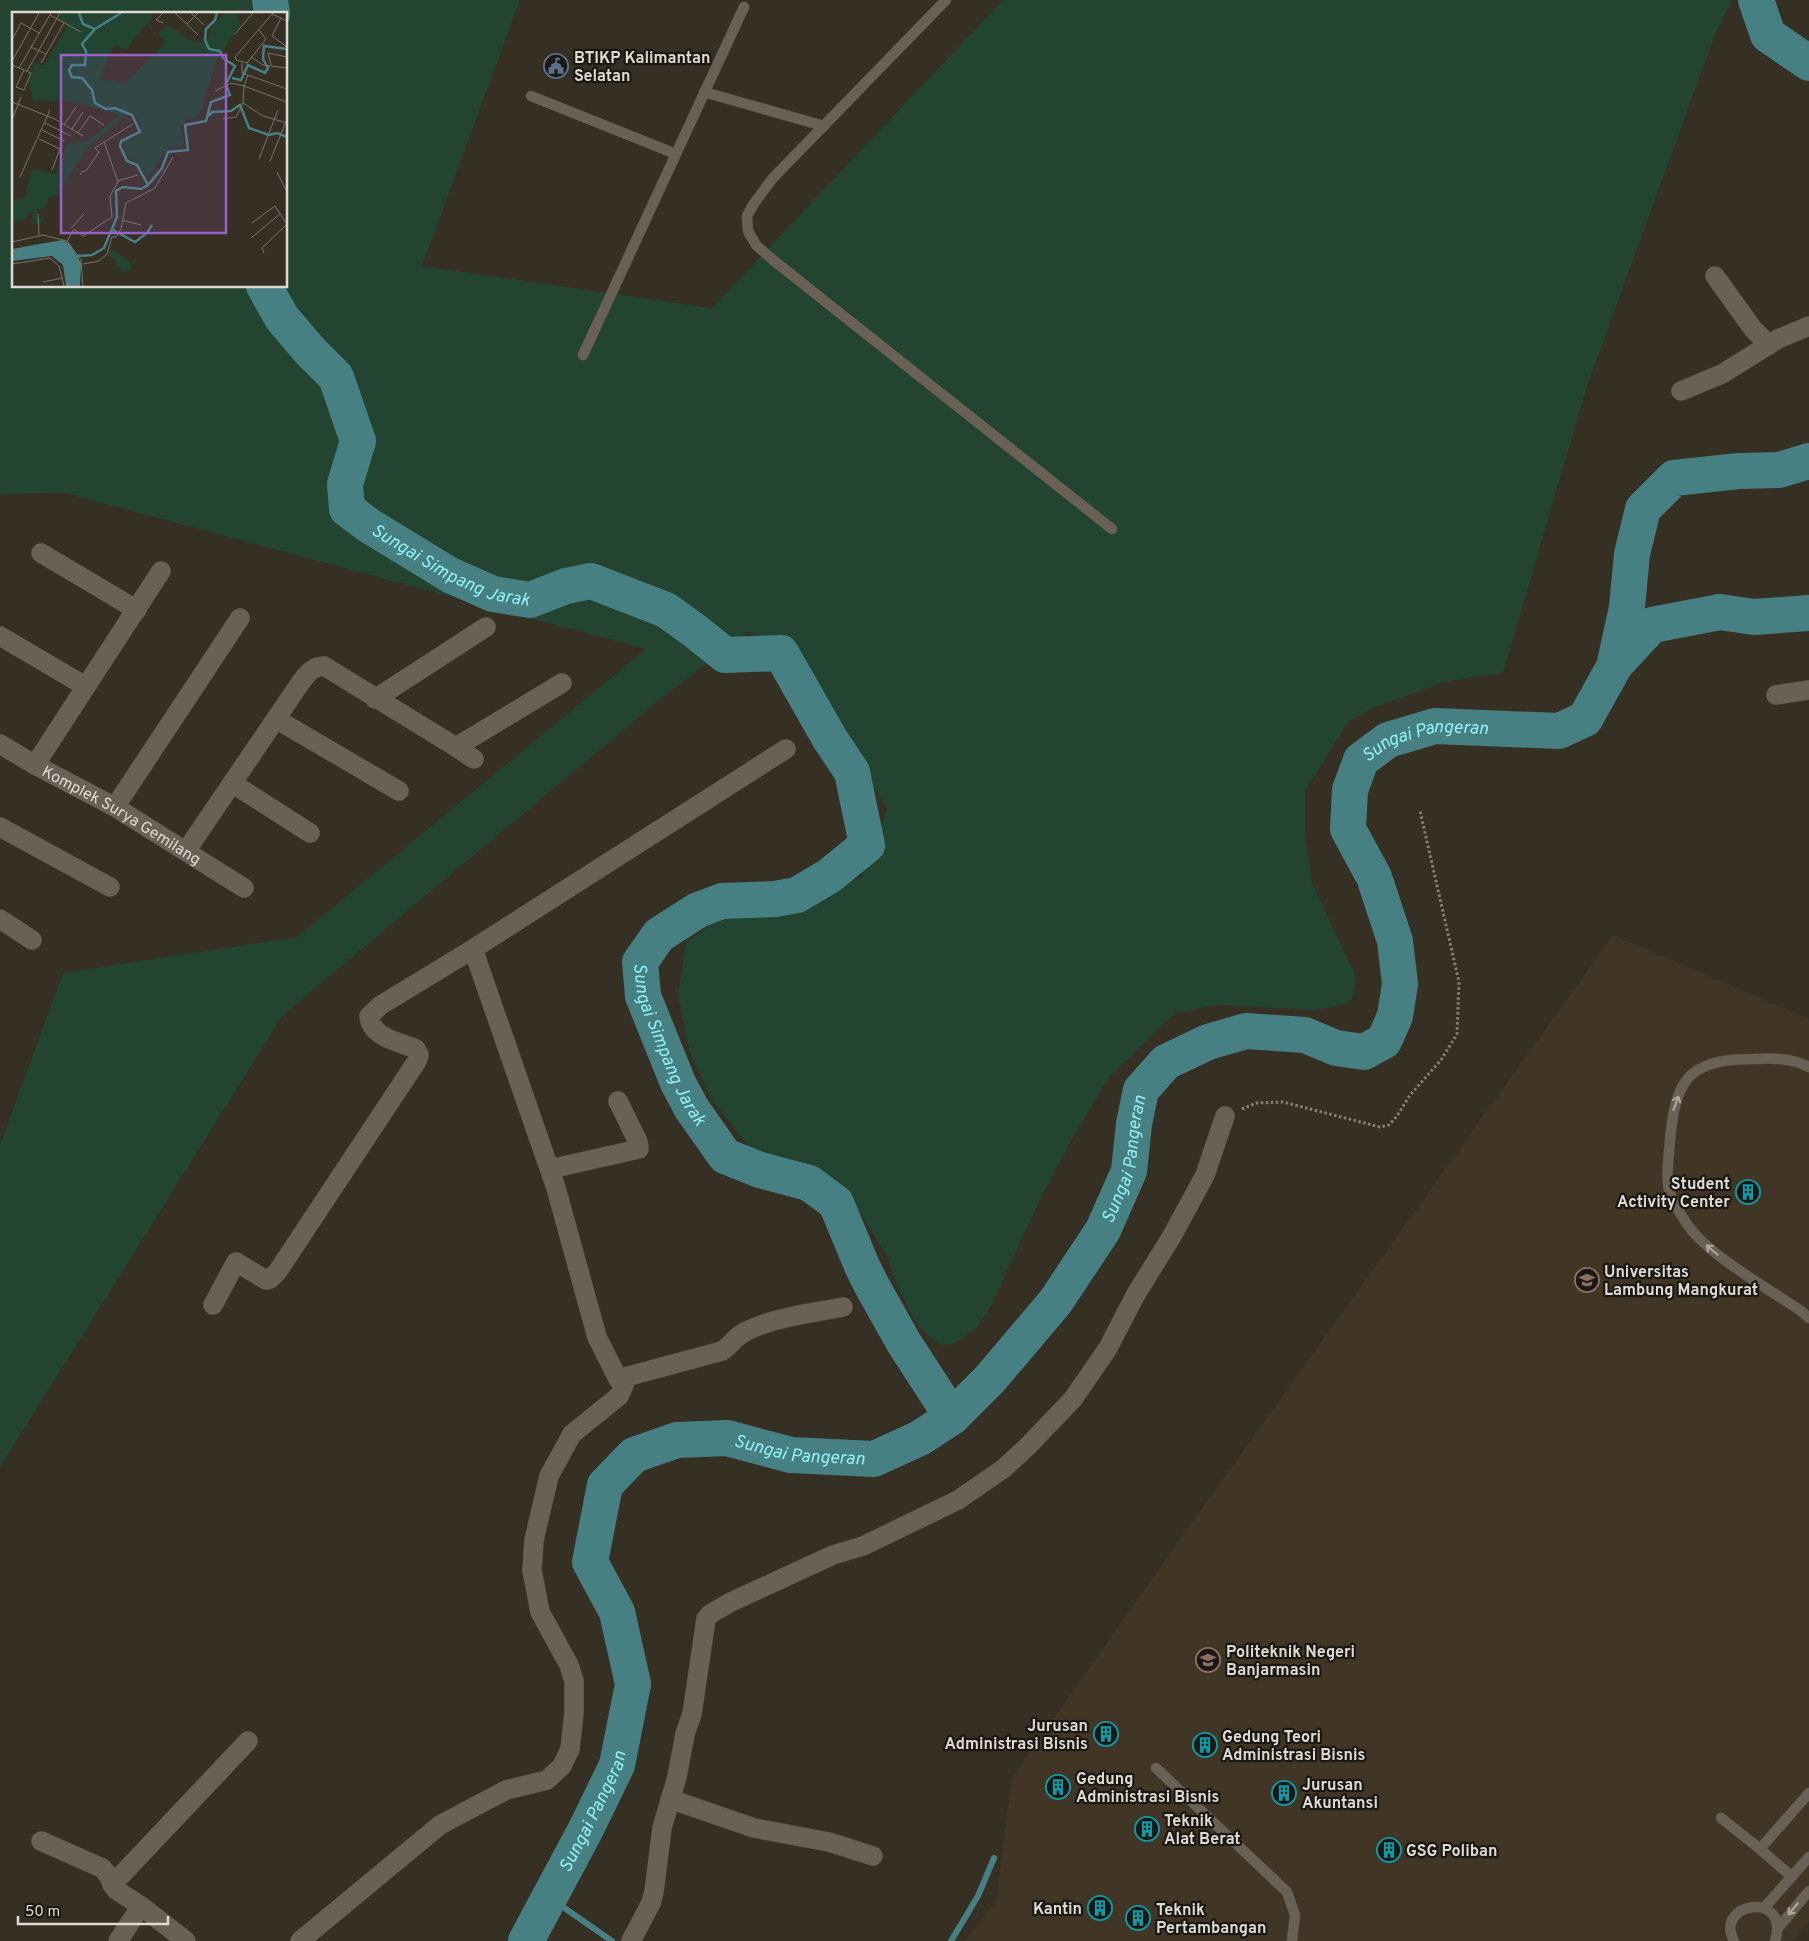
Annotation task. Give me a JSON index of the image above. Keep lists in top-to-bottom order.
{
  "streets": {
    "street": ["Komplek Surya Gemilang"]
  },
  "water": ["Sungai Simpang Jarak", "Sungai Pangeran"],
  "places": {
    "public building": ["BTIKP Kalimantan Selatan"],
    "building": [
      "Student Activity Center",
      "Jurusan Administrasi Bisnis",
      "Gedung Teori Administrasi Bisnis",
      "Gedung Administrasi Bisnis",
      "Jurusan Akuntansi",
      "Teknik Alat Berat",
      "GSG Poliban",
      "Kantin",
      "Teknik Pertambangan"
    ],
    "school or university": ["Universitas Lambung Mangkurat", "Politeknik Negeri Banjarmasin"]
  },
  "scale_bar": "50 m"
}
